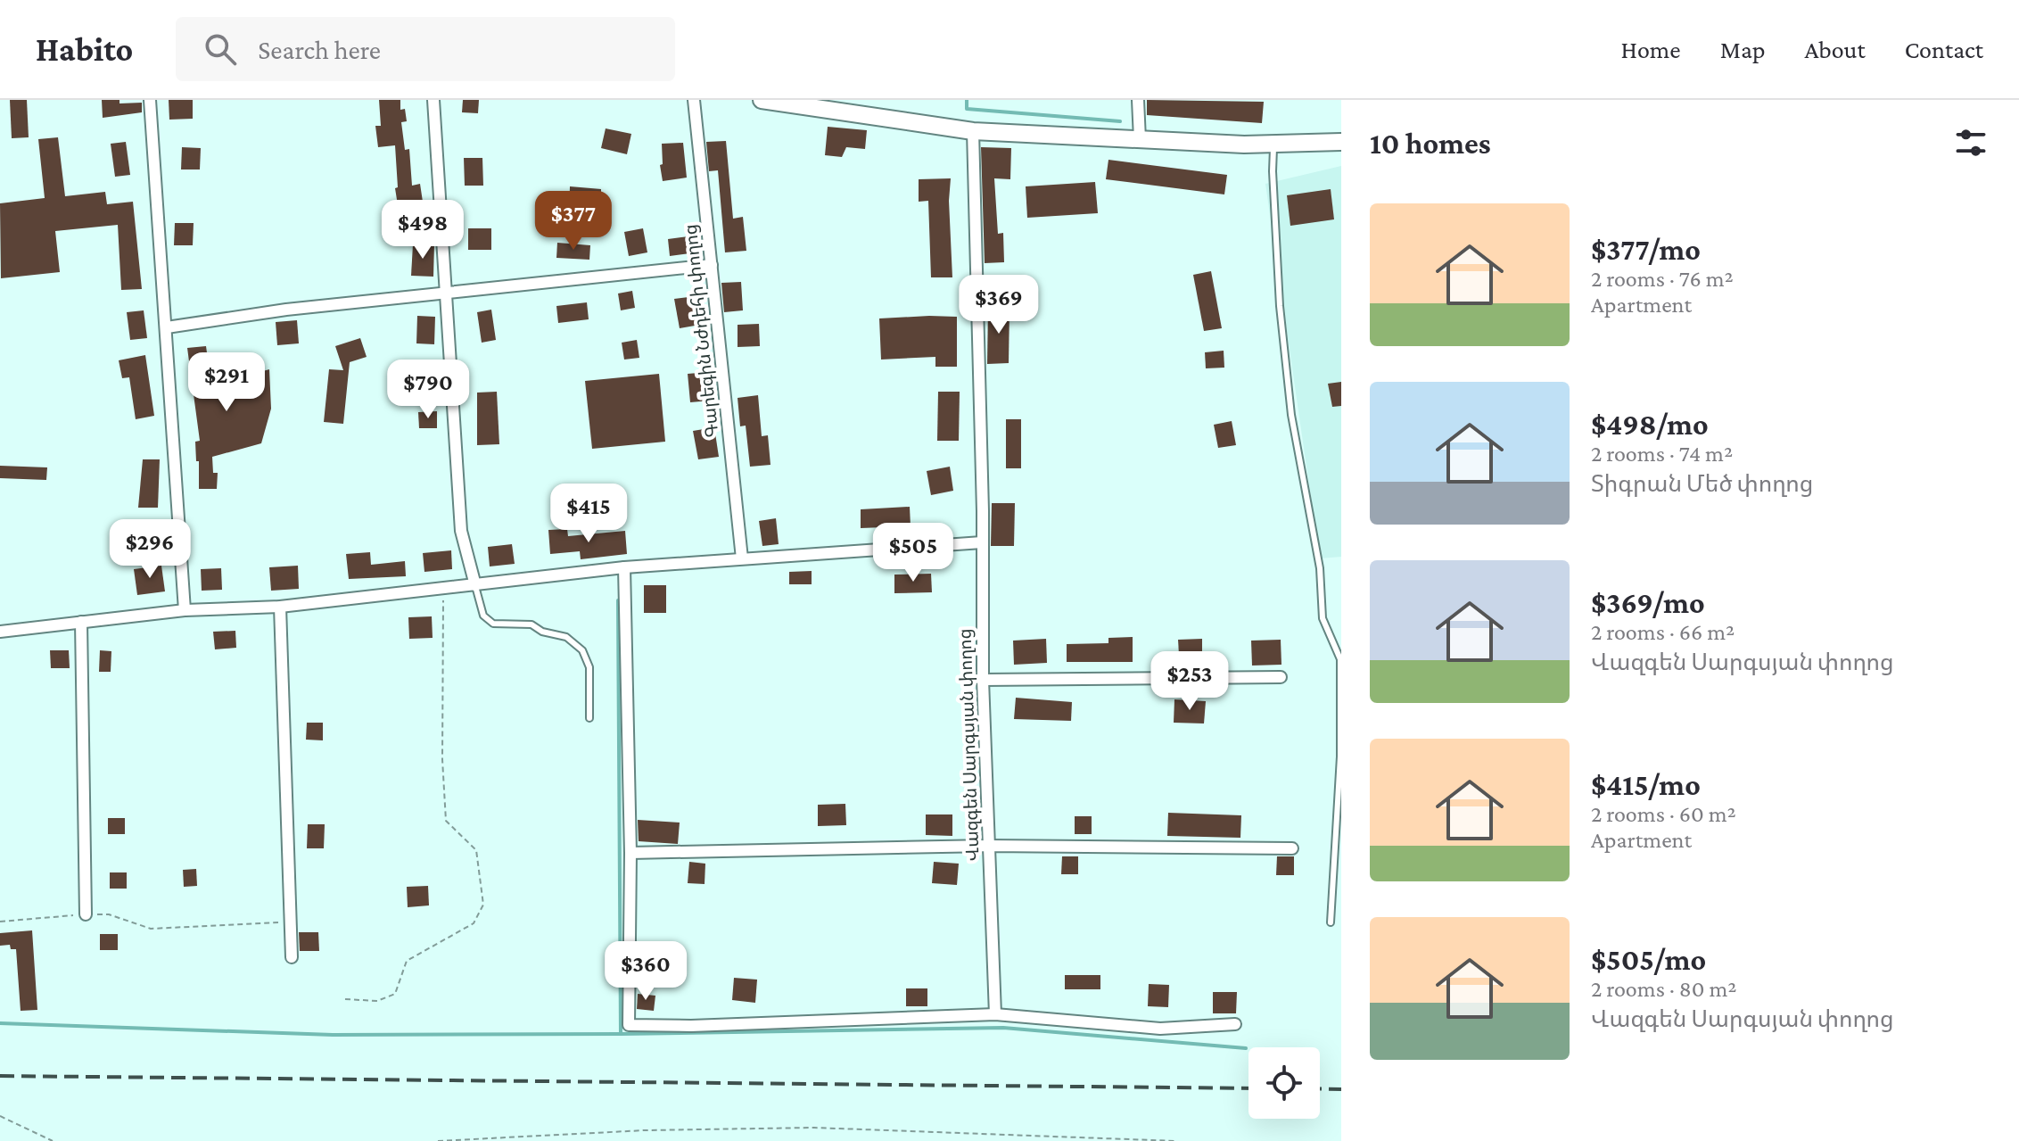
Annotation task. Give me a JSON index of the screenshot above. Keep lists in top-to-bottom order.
{
  "streets": {
    "street": ["Գարեգին Նժդեհի փողոց", "Վազգեն Սարգսյան փողոց"]
  },
  "page": {
    "header": "Habito",
    "search": "Search here",
    "nav": [
      "Home",
      "Map",
      "About",
      "Contact"
    ],
    "heading": "10 homes",
    "list": [
      {
        "name": "$377/mo",
        "note": "2 rooms · 76 m² · Apartment"
      },
      {
        "name": "$498/mo",
        "note": "2 rooms · 74 m² · Տիգրան Մեծ փողոց"
      },
      {
        "name": "$369/mo",
        "note": "2 rooms · 66 m² · Վազգեն Սարգսյան փողոց"
      },
      {
        "name": "$415/mo",
        "note": "2 rooms · 60 m² · Apartment"
      },
      {
        "name": "$505/mo",
        "note": "2 rooms · 80 m² · Վազգեն Սարգսյան փողոց"
      }
    ],
    "price": [
      "$377",
      "$498",
      "$369",
      "$291",
      "$790",
      "$415",
      "$296",
      "$505",
      "$253",
      "$360"
    ]
  }
}
